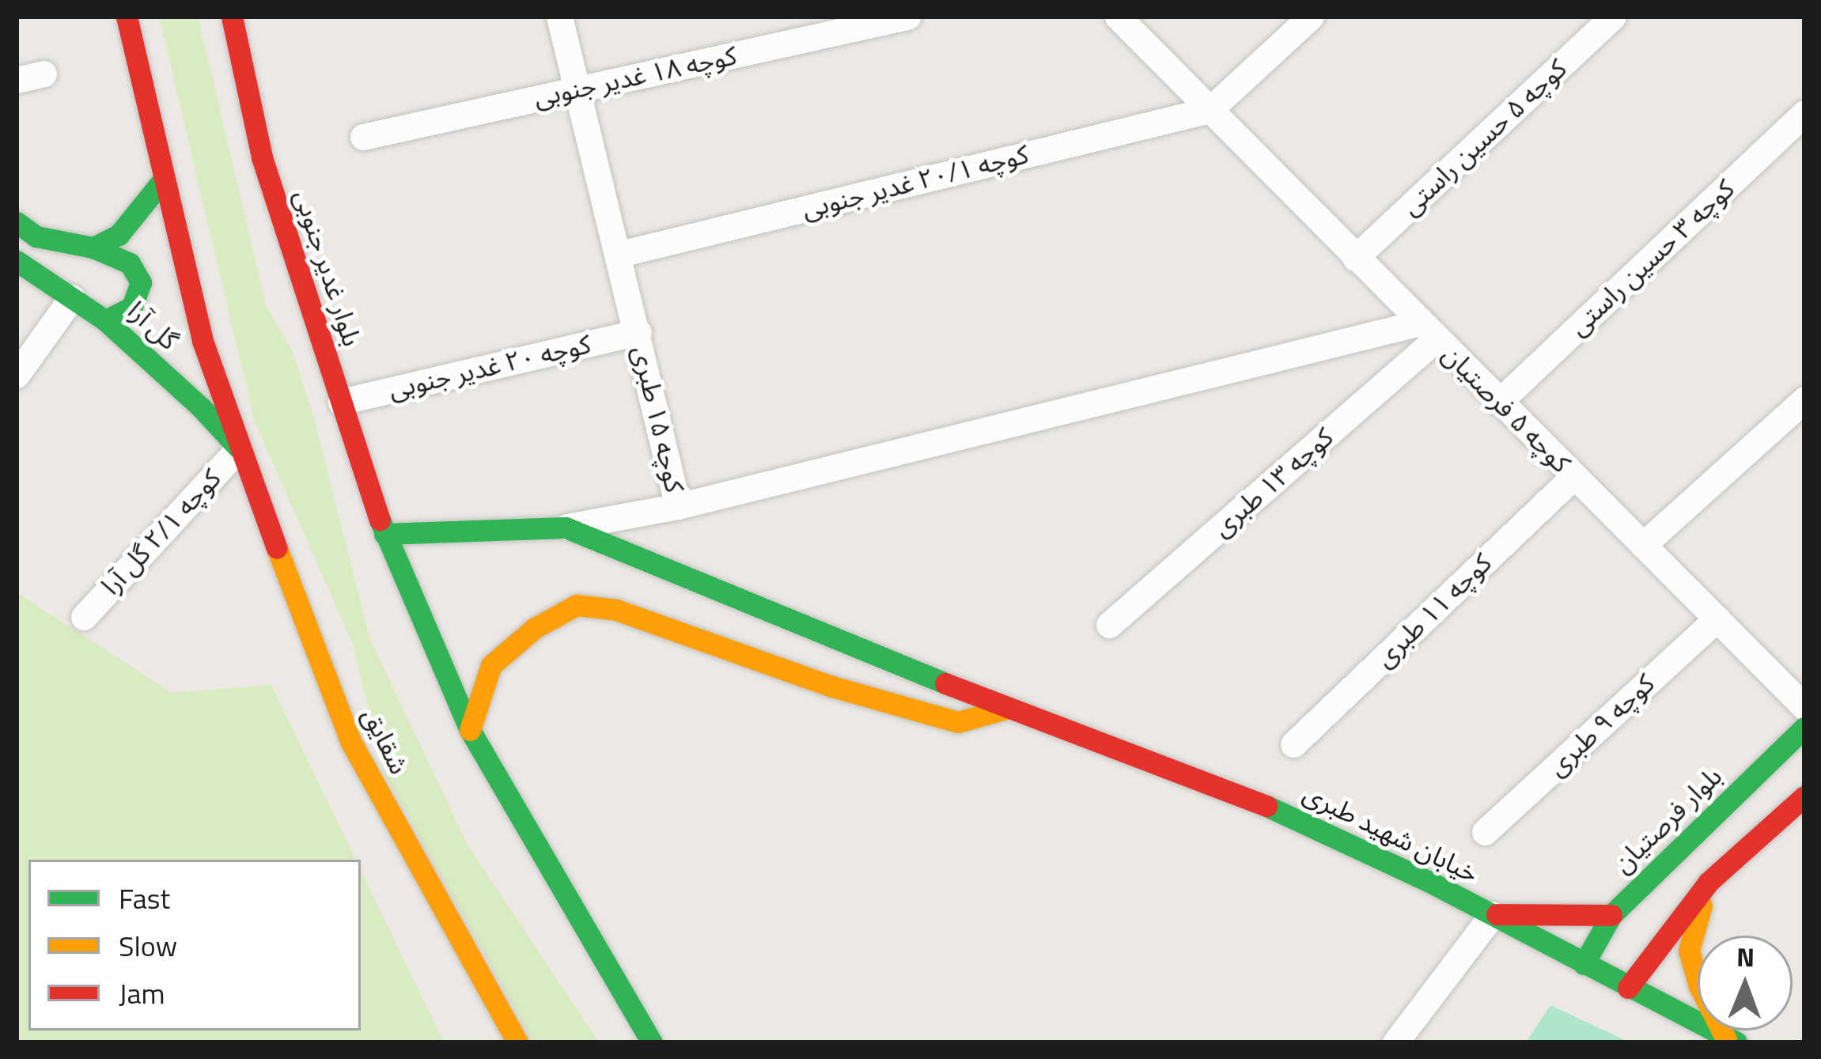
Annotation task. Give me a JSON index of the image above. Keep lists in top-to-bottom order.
{
  "streets": {
    "street": [
      "کوچه ۱۸ غدیر جنوبی",
      "کوچه ۵ حسین راستی",
      "کوچه ۲۰/۱ غدیر جنوبی",
      "کوچه ۳ حسین راستی",
      "بلوار غدیر جنوبی",
      "گل آرا",
      "کوچه ۲۰ غدیر جنوبی",
      "کوچه ۵ فرصتیان",
      "کوچه ۱۵ طبری",
      "کوچه ۱۳ طبری",
      "کوچه ۲/۱ گل آرا",
      "کوچه ۱۱ طبری",
      "کوچه ۹ طبری",
      "شقایق",
      "بلوار فرصتیان",
      "خیابان شهید طبری"
    ]
  },
  "crossings": [
    ["کوچه ۱۸ غدیر جنوبی", "کوچه ۱۵ طبری"],
    ["کوچه ۵ حسین راستی", "کوچه ۵ فرصتیان"],
    ["کوچه ۲۰/۱ غدیر جنوبی", "کوچه ۵ فرصتیان"],
    ["کوچه ۲۰/۱ غدیر جنوبی", "کوچه ۱۵ طبری"],
    ["کوچه ۳ حسین راستی", "کوچه ۵ فرصتیان"],
    ["بلوار غدیر جنوبی", "کوچه ۲۰ غدیر جنوبی"],
    ["بلوار غدیر جنوبی", "خیابان شهید طبری"],
    ["گل آرا", "کوچه ۲/۱ گل آرا"],
    ["گل آرا", "شقایق"],
    ["کوچه ۲۰ غدیر جنوبی", "کوچه ۱۵ طبری"],
    ["کوچه ۵ فرصتیان", "کوچه ۱۳ طبری"],
    ["کوچه ۵ فرصتیان", "کوچه ۱۱ طبری"],
    ["کوچه ۵ فرصتیان", "کوچه ۹ طبری"],
    ["کوچه ۲/۱ گل آرا", "شقایق"],
    ["بلوار فرصتیان", "خیابان شهید طبری"]
  ],
  "legend": ["Fast", "Slow", "Jam"],
  "north": "top"
}
